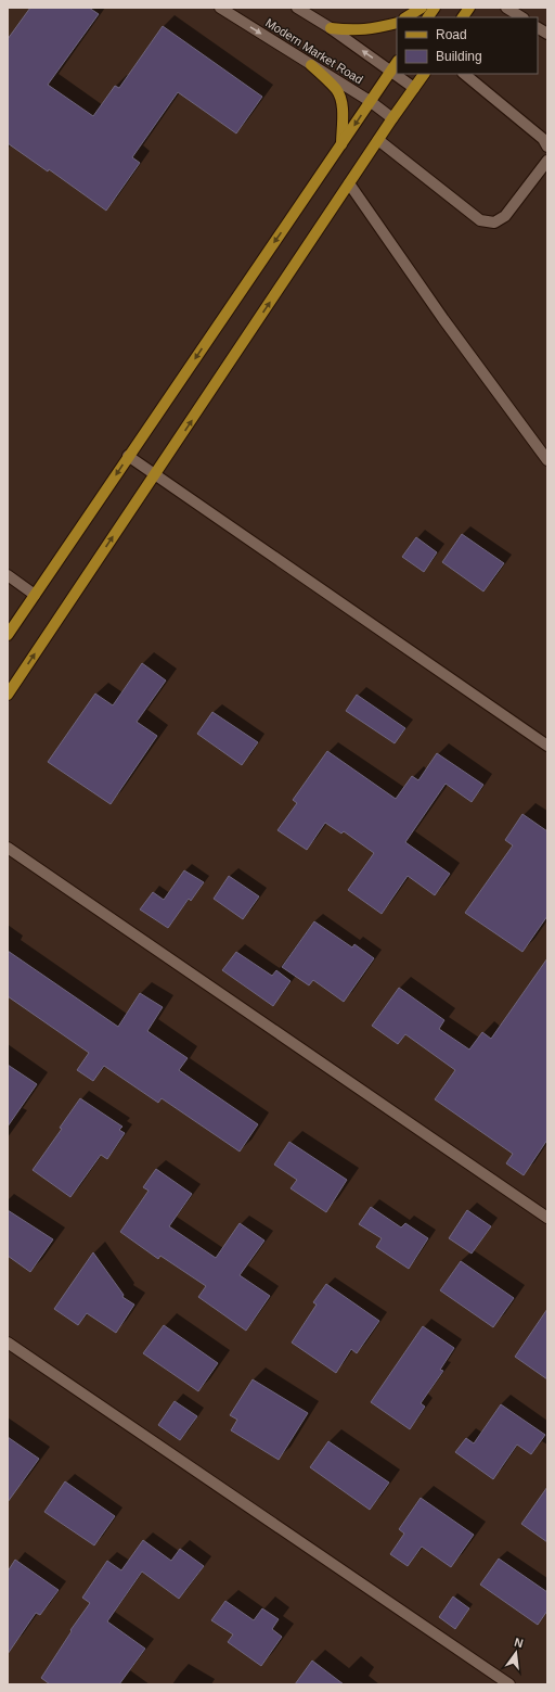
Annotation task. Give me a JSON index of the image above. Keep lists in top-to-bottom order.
{
  "streets": {
    "street": ["Modern Market Road"]
  },
  "legend": ["Road", "Building"],
  "north": "top"
}
